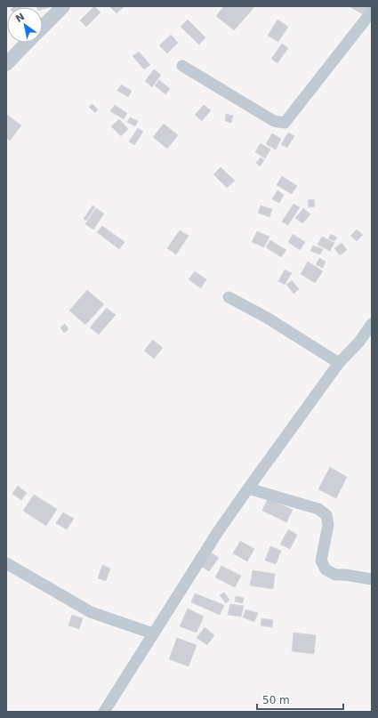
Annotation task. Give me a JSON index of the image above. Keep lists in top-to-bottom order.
{
  "scale_bar": "50 m",
  "north": "top left"
}
